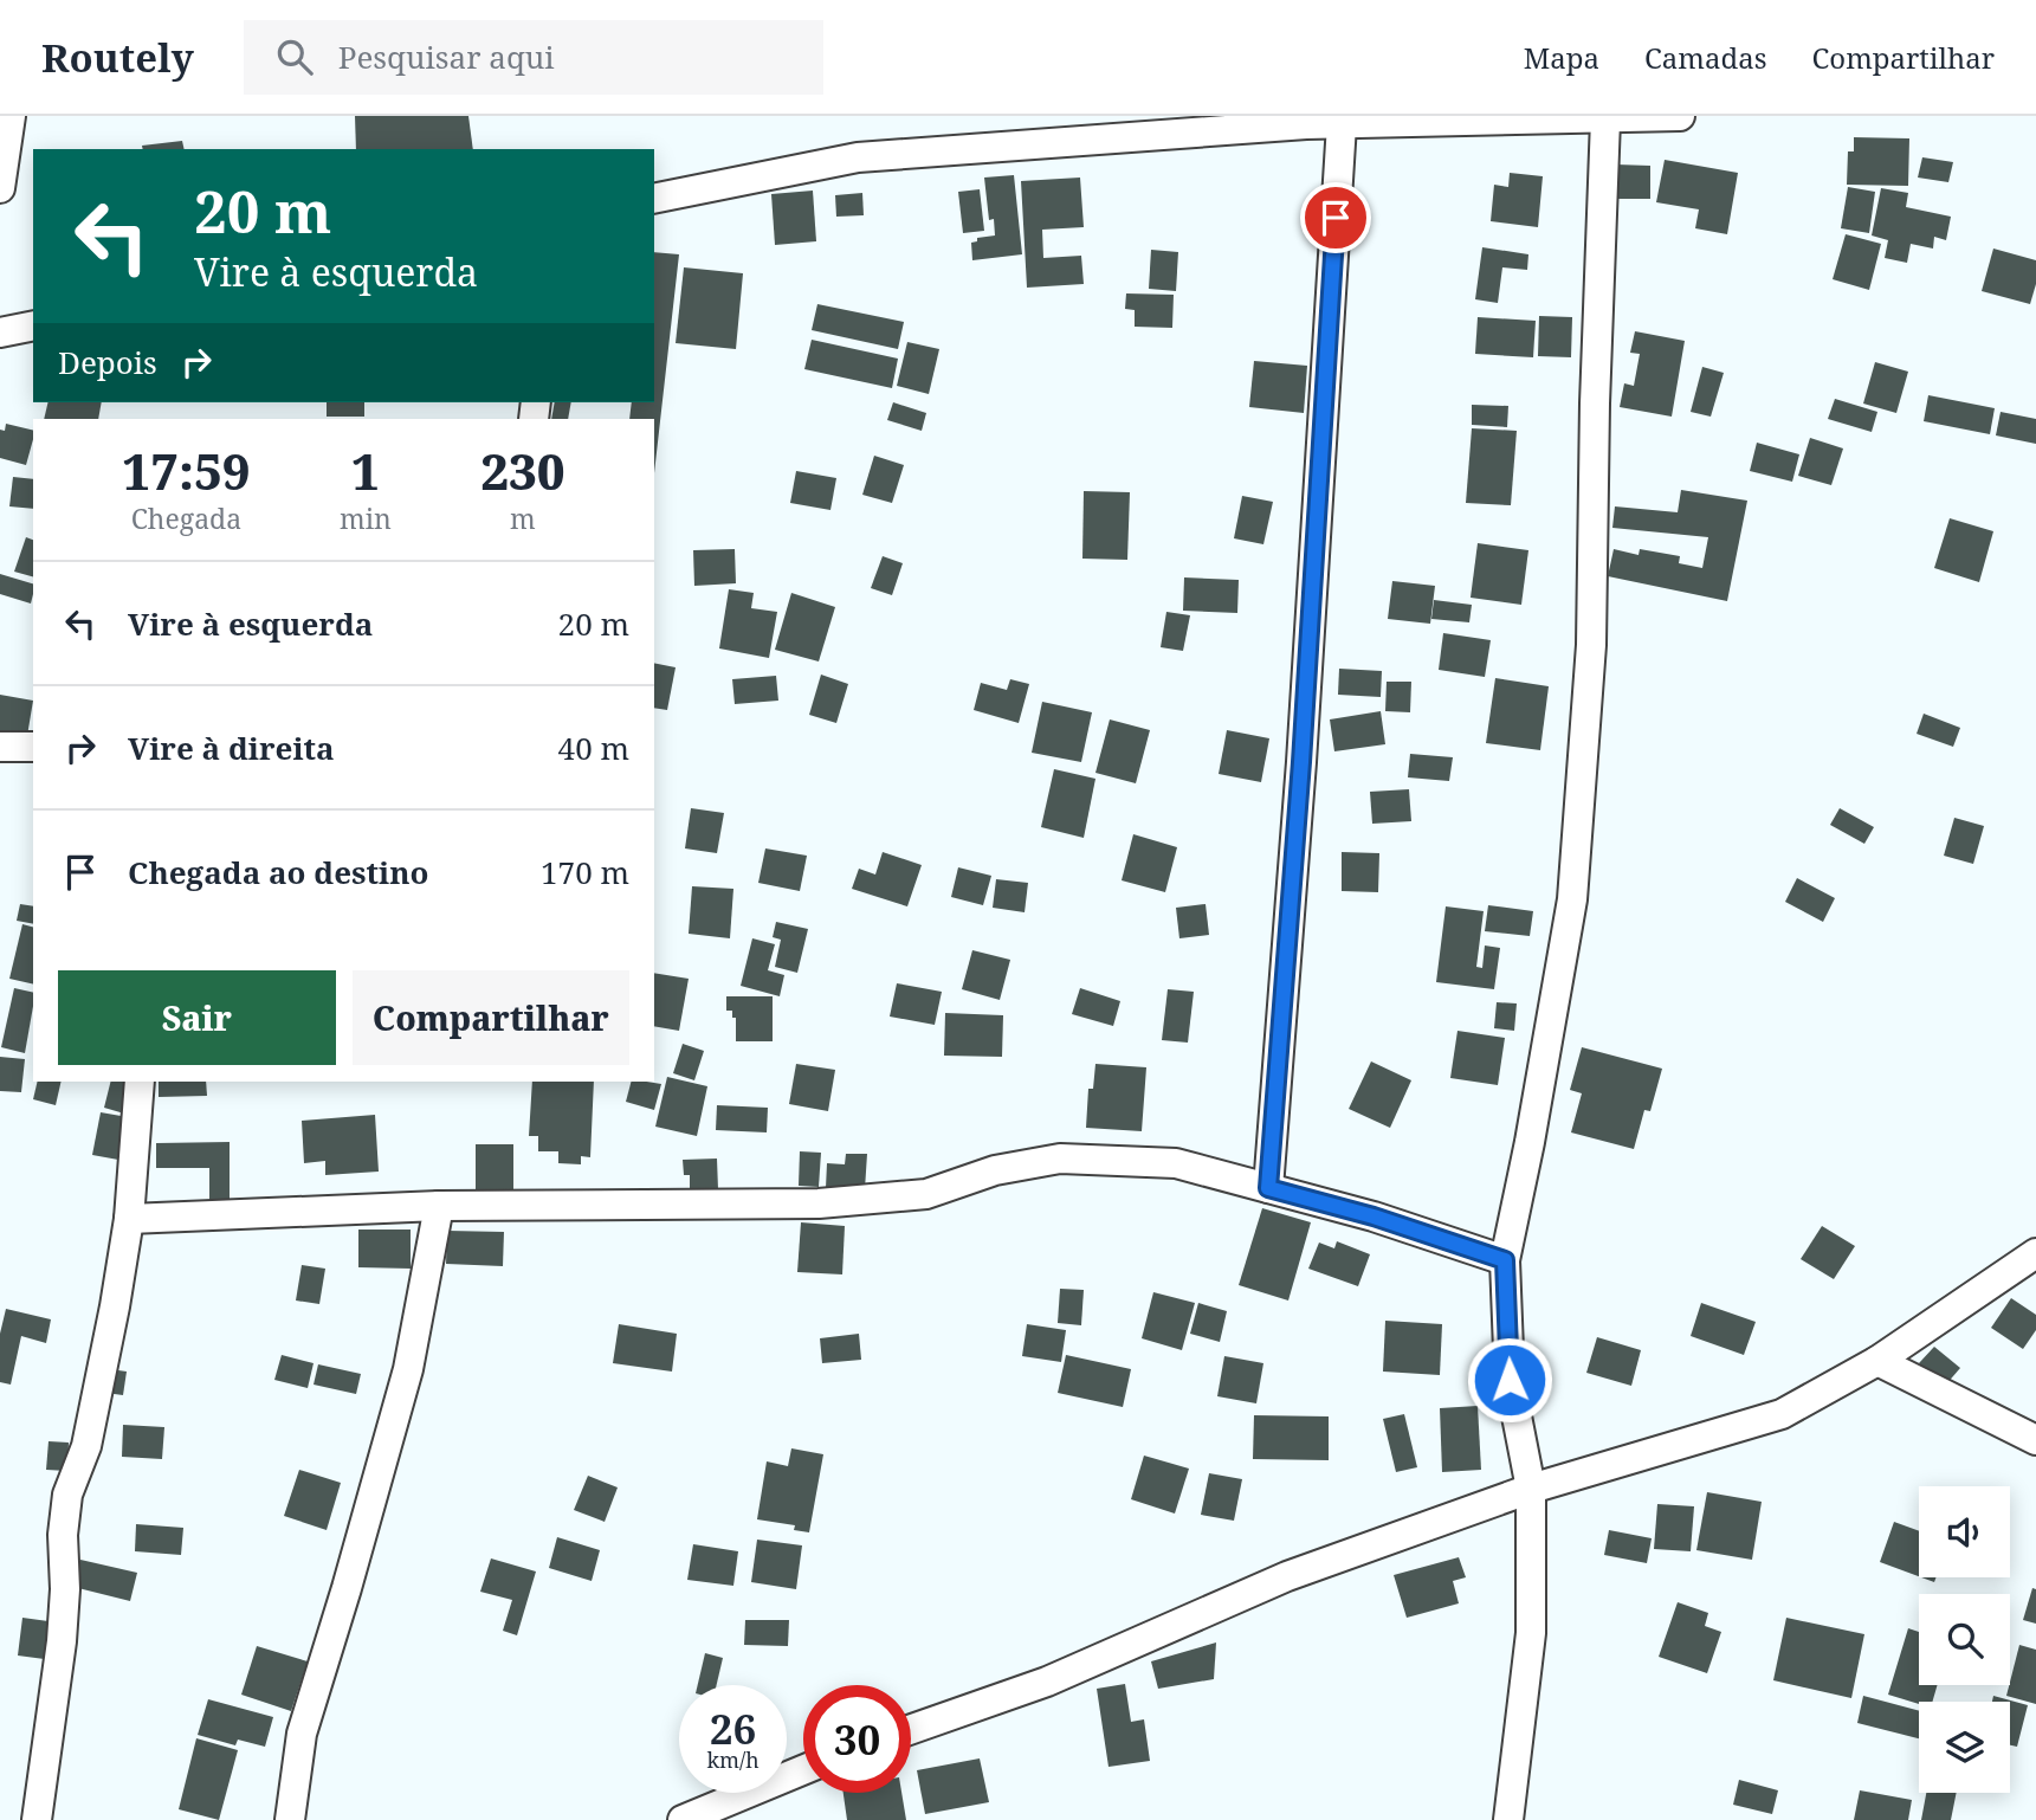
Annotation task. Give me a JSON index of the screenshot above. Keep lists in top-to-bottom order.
{
  "page": {
    "header": "Routely",
    "search": "Pesquisar aqui",
    "nav": ["Mapa", "Camadas", "Compartilhar"],
    "turn": ["20 m", "Vire à esquerda"],
    "then": "Depois",
    "eta": [
      "17:59",
      "Chegada",
      "1",
      "min",
      "230",
      "m"
    ],
    "list": [
      {
        "name": "Vire à esquerda",
        "value": "20 m"
      },
      {
        "name": "Vire à direita",
        "value": "40 m"
      },
      {
        "name": "Chegada ao destino",
        "value": "170 m"
      }
    ],
    "buttons": ["Sair", "Compartilhar"],
    "speed": "26 km/h",
    "limit": "30"
  }
}
